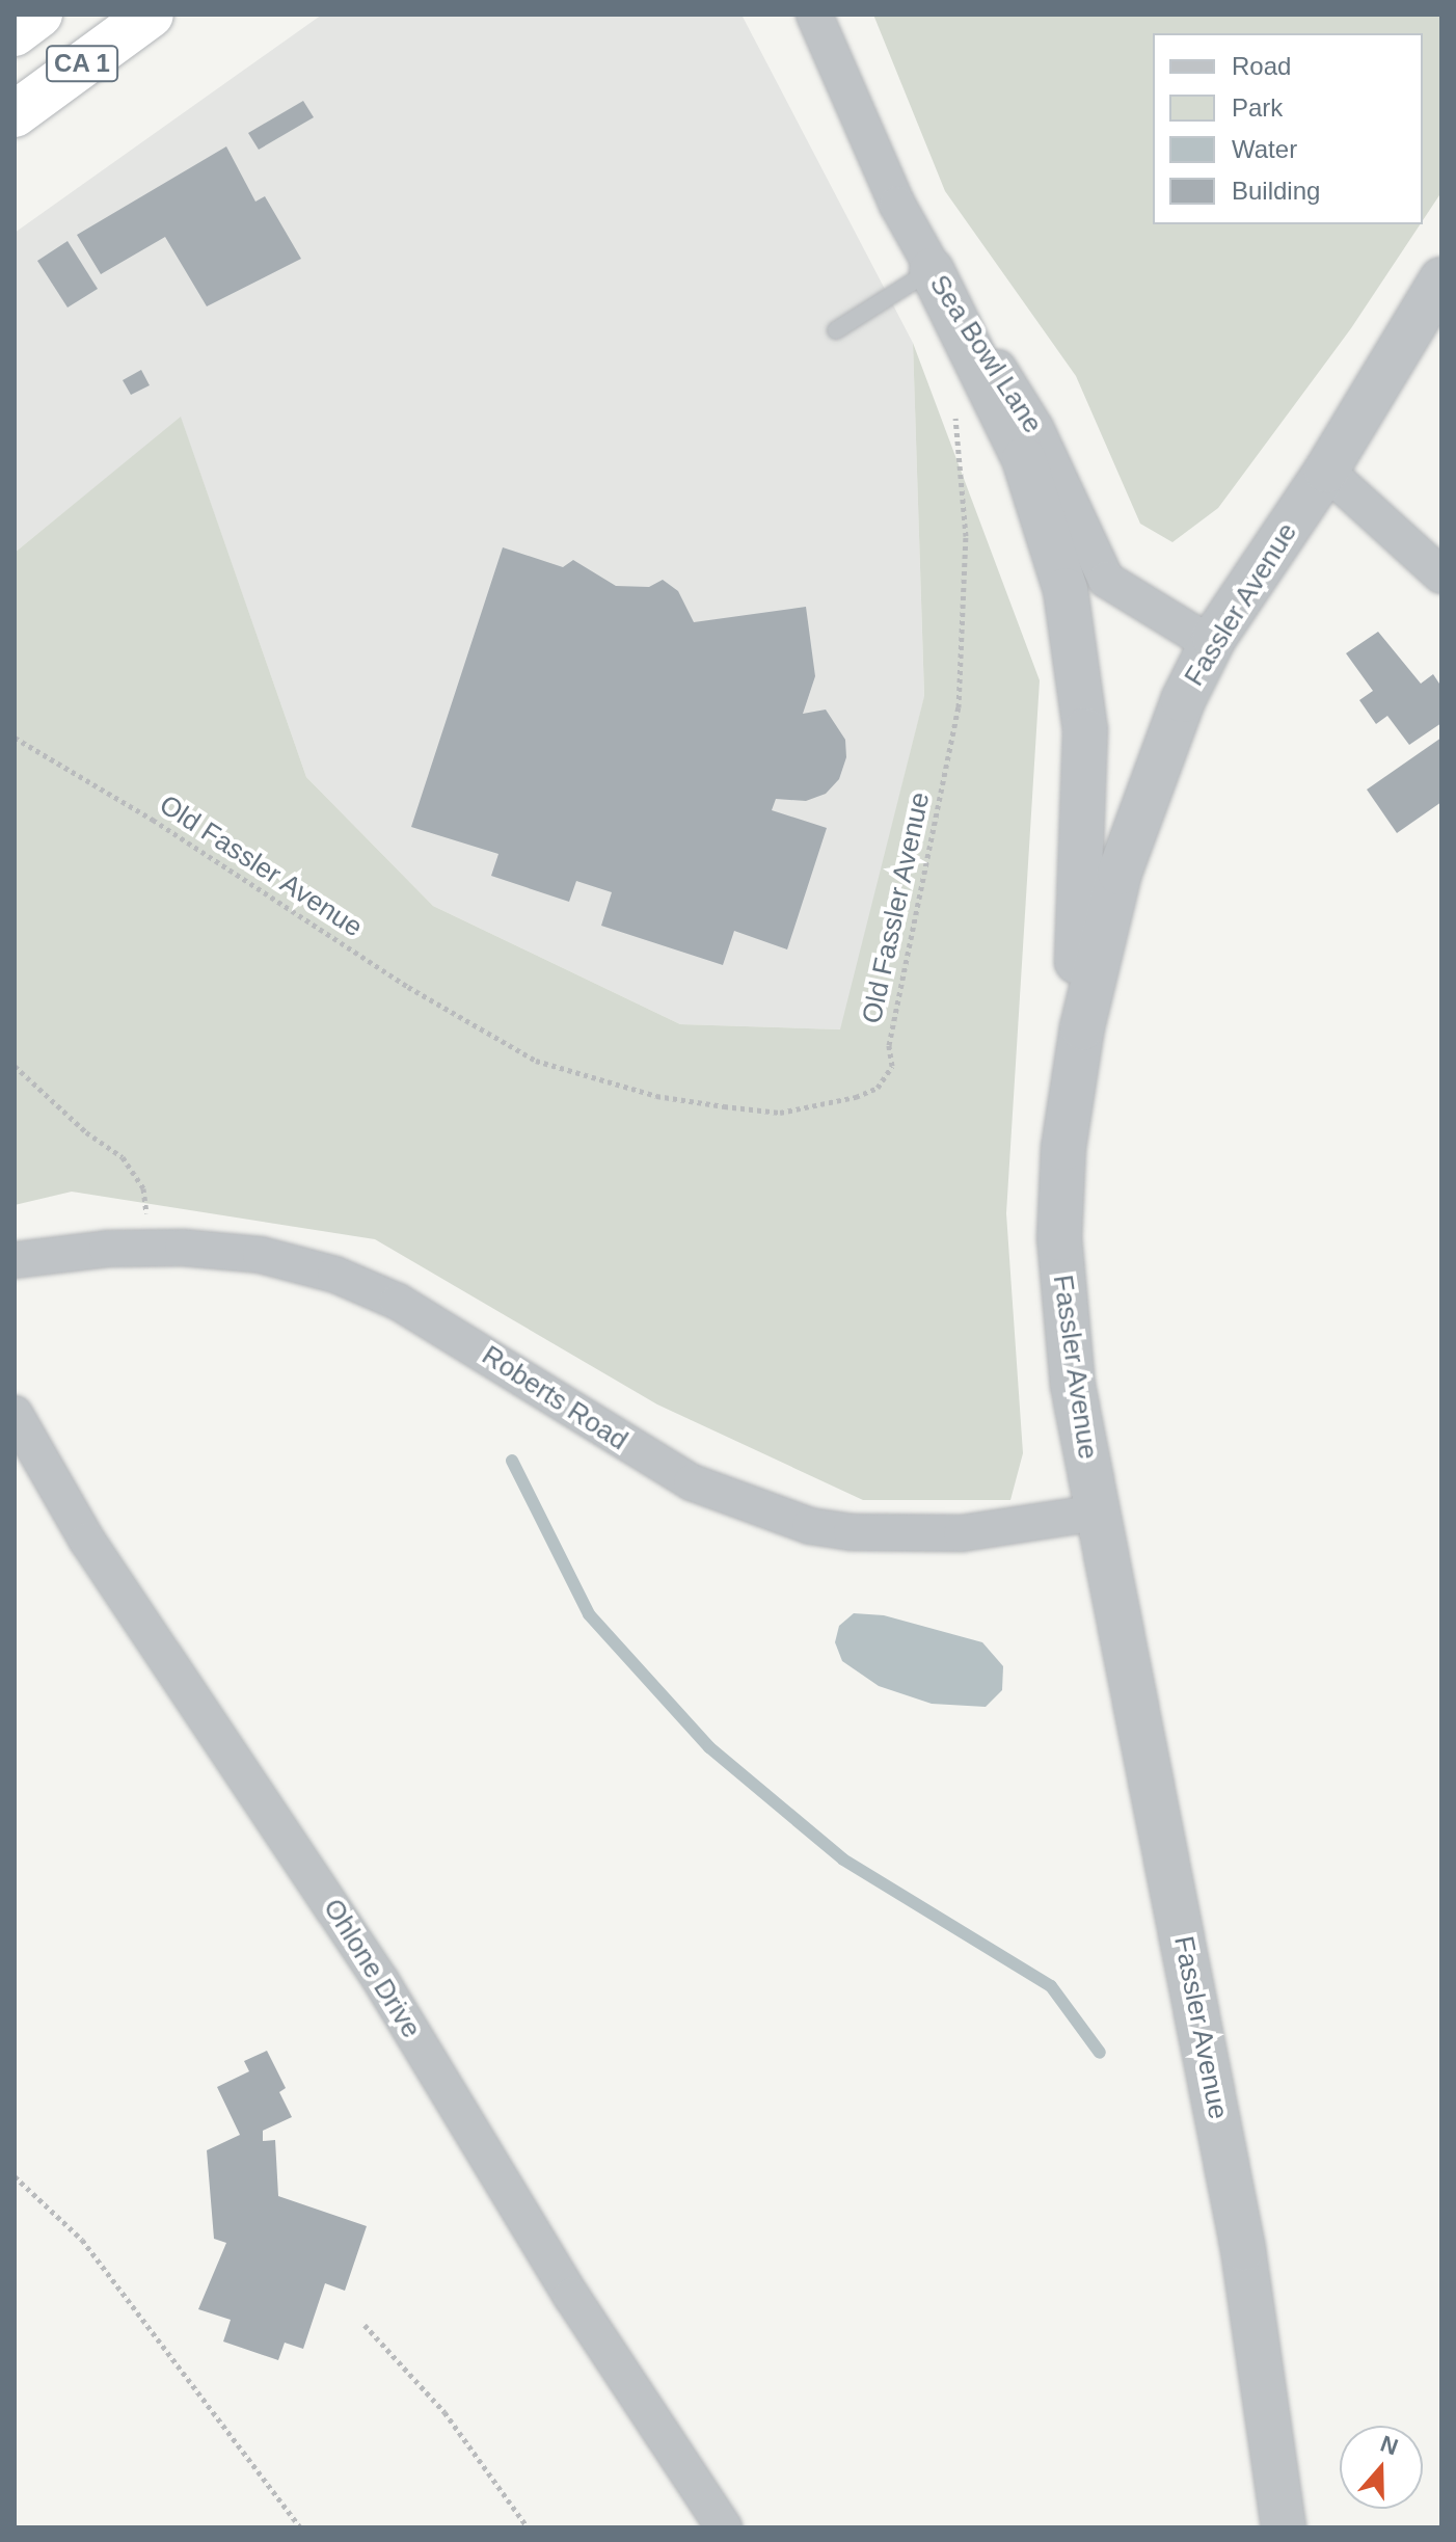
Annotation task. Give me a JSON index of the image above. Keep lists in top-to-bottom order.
{
  "streets": {
    "highway": ["CA 1"],
    "street": [
      "Sea Bowl Lane",
      "Fassler Avenue",
      "Roberts Road",
      "Ohlone Drive"
    ],
    "path": ["Old Fassler Avenue"]
  },
  "crossings": [
    ["Sea Bowl Lane", "Fassler Avenue"],
    ["Fassler Avenue", "Roberts Road"]
  ],
  "legend": [
    "Road",
    "Park",
    "Water",
    "Building"
  ],
  "north": "top"
}
